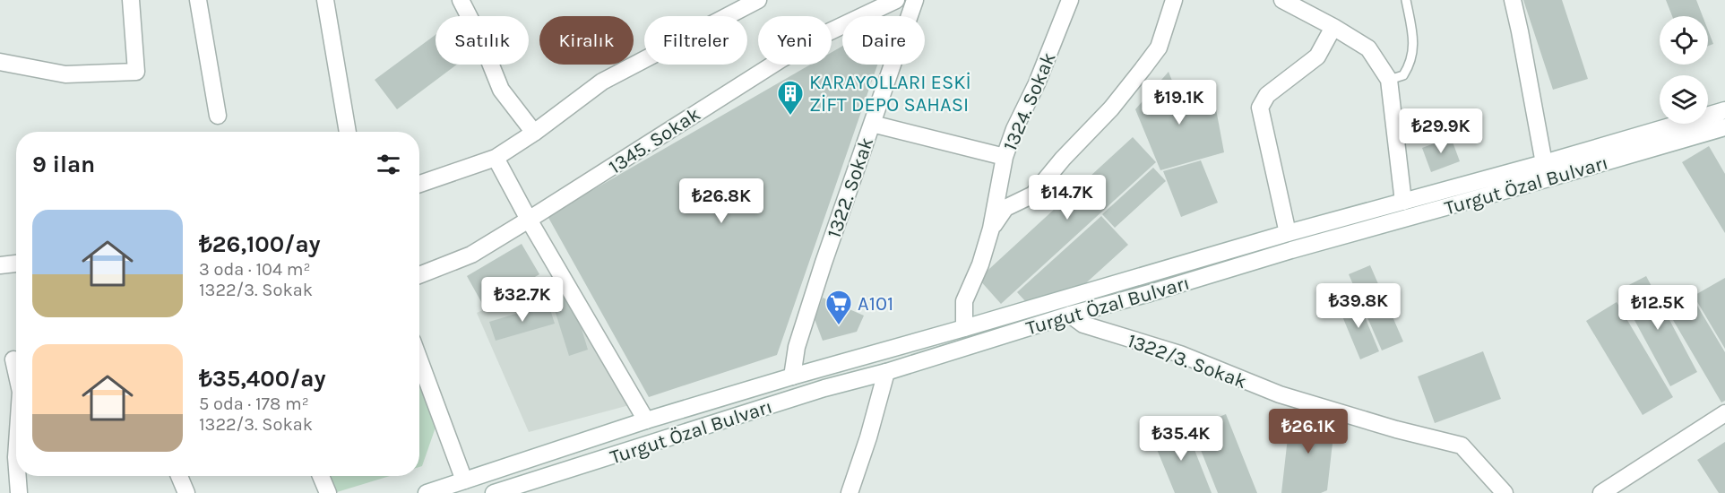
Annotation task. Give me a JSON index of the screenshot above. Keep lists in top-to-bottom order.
{
  "streets": {
    "street": [
      "1324. Sokak",
      "1345. Sokak",
      "Turgut Özal Bulvarı",
      "1322. Sokak",
      "1322/3. Sokak"
    ]
  },
  "crossings": [
    ["1324. Sokak", "Turgut Özal Bulvarı"],
    ["Turgut Özal Bulvarı", "1322. Sokak"],
    ["Turgut Özal Bulvarı", "1322/3. Sokak"]
  ],
  "places": {
    "building": ["KARAYOLLARI ESKİ ZİFT DEPO SAHASI"],
    "supermarket": ["A101"]
  },
  "page": {
    "chip": [
      "Satılık",
      "Kiralık",
      "Filtreler",
      "Yeni",
      "Daire"
    ],
    "price": [
      "₺19.1K",
      "₺29.9K",
      "₺14.7K",
      "₺26.8K",
      "₺32.7K",
      "₺39.8K",
      "₺12.5K",
      "₺26.1K",
      "₺35.4K"
    ],
    "heading": "9 ilan",
    "list": [
      {
        "name": "₺26,100/ay",
        "note": "3 oda · 104 m² · 1322/3. Sokak"
      },
      {
        "name": "₺35,400/ay",
        "note": "5 oda · 178 m² · 1322/3. Sokak"
      }
    ]
  }
}
